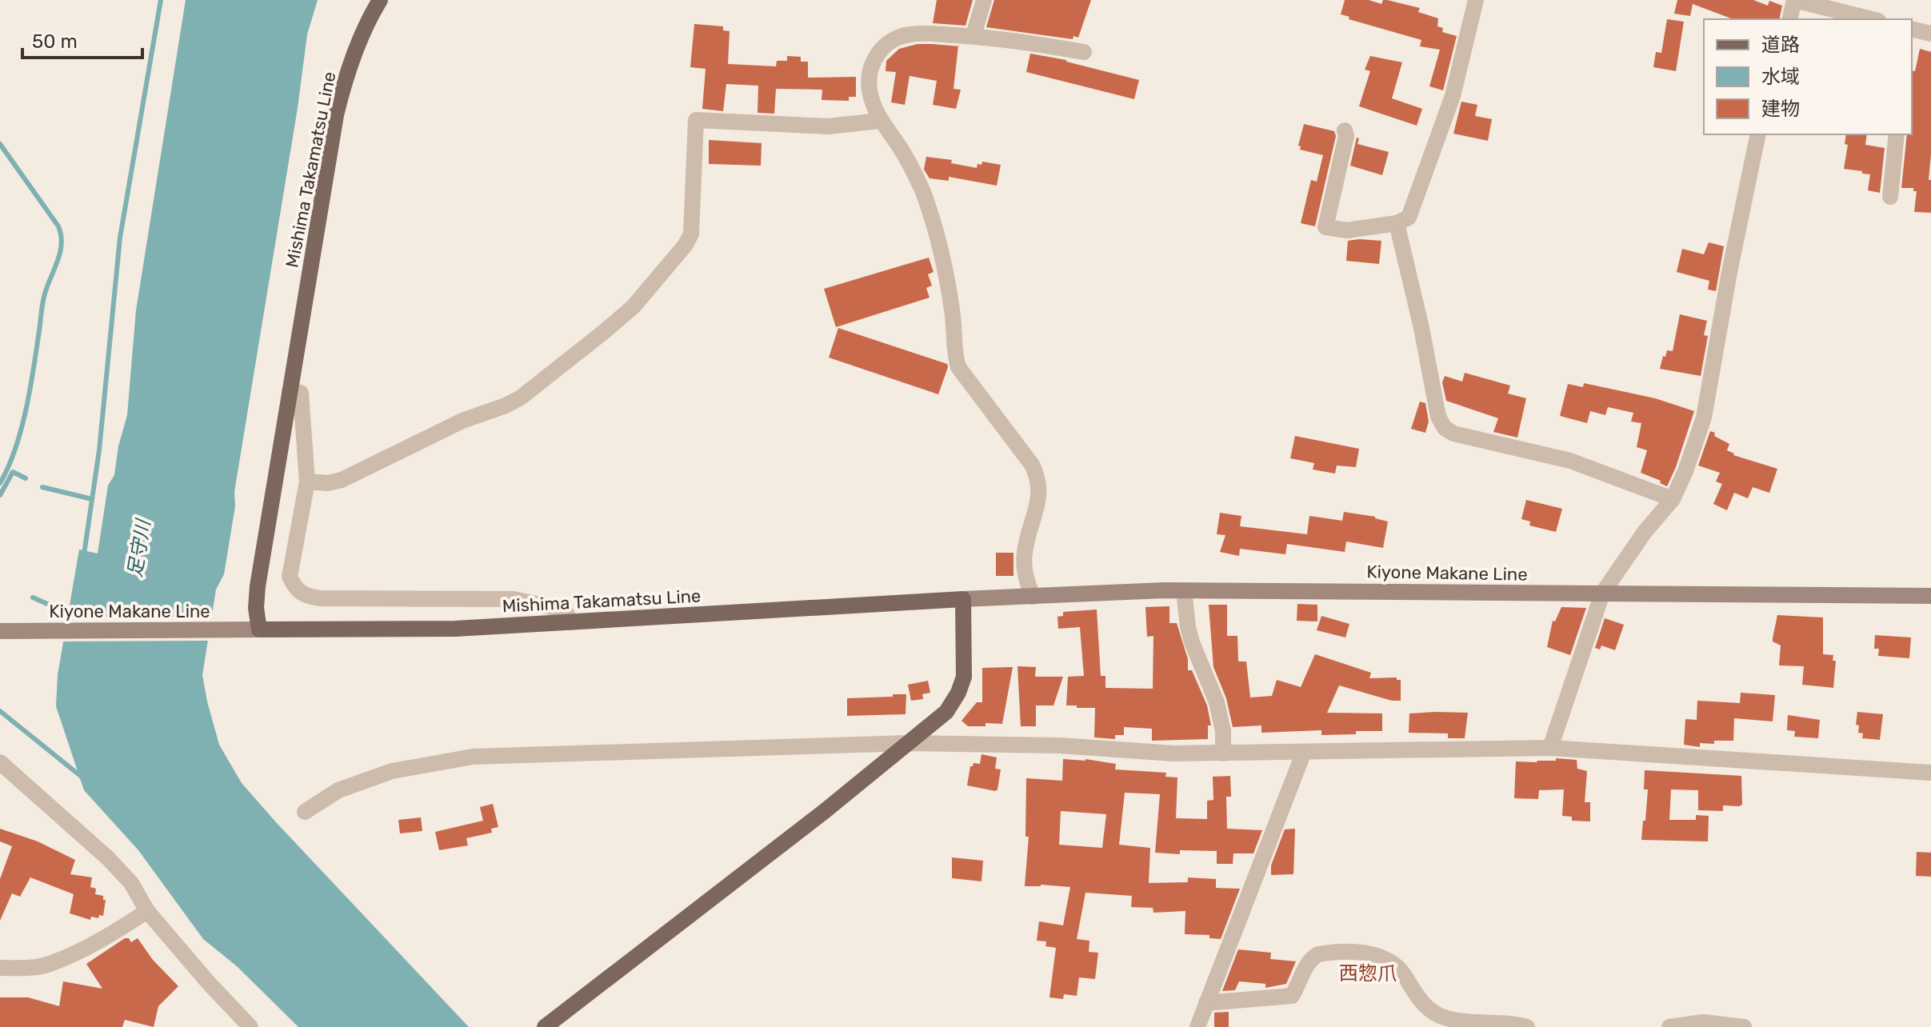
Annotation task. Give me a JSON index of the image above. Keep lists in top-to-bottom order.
{
  "streets": {
    "main road": ["Mishima Takamatsu Line", "Kiyone Makane Line"]
  },
  "crossings": [
    ["Mishima Takamatsu Line", "Kiyone Makane Line"]
  ],
  "districts": ["西惣爪"],
  "water": ["足守川"],
  "legend": ["道路", "水域", "建物"],
  "scale_bar": "50 m"
}
